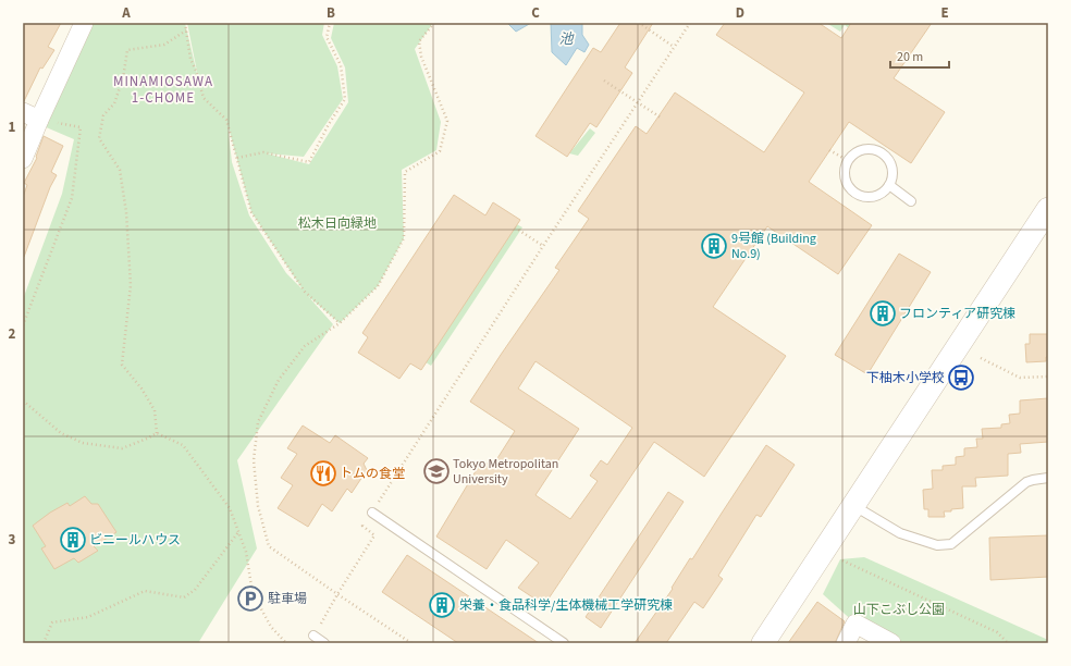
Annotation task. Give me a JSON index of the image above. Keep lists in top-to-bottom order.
{
  "districts": ["MINAMIOSAWA 1-CHOME"],
  "water": ["池"],
  "parks": ["松木日向緑地", "山下こぶし公園"],
  "places": {
    "building": [
      "9号館 (Building No.9)",
      "フロンティア研究棟",
      "ビニールハウス",
      "栄養・食品科学/生体機械工学研究棟"
    ],
    "bus stop": ["下柚木小学校"],
    "school or university": ["Tokyo Metropolitan University"],
    "restaurant": ["トムの食堂"],
    "parking": ["駐車場"]
  },
  "scale_bar": "20 m",
  "grid": {
    "columns": [
      "A",
      "B",
      "C",
      "D",
      "E"
    ],
    "rows": ["1", "2", "3"]
  }
}
